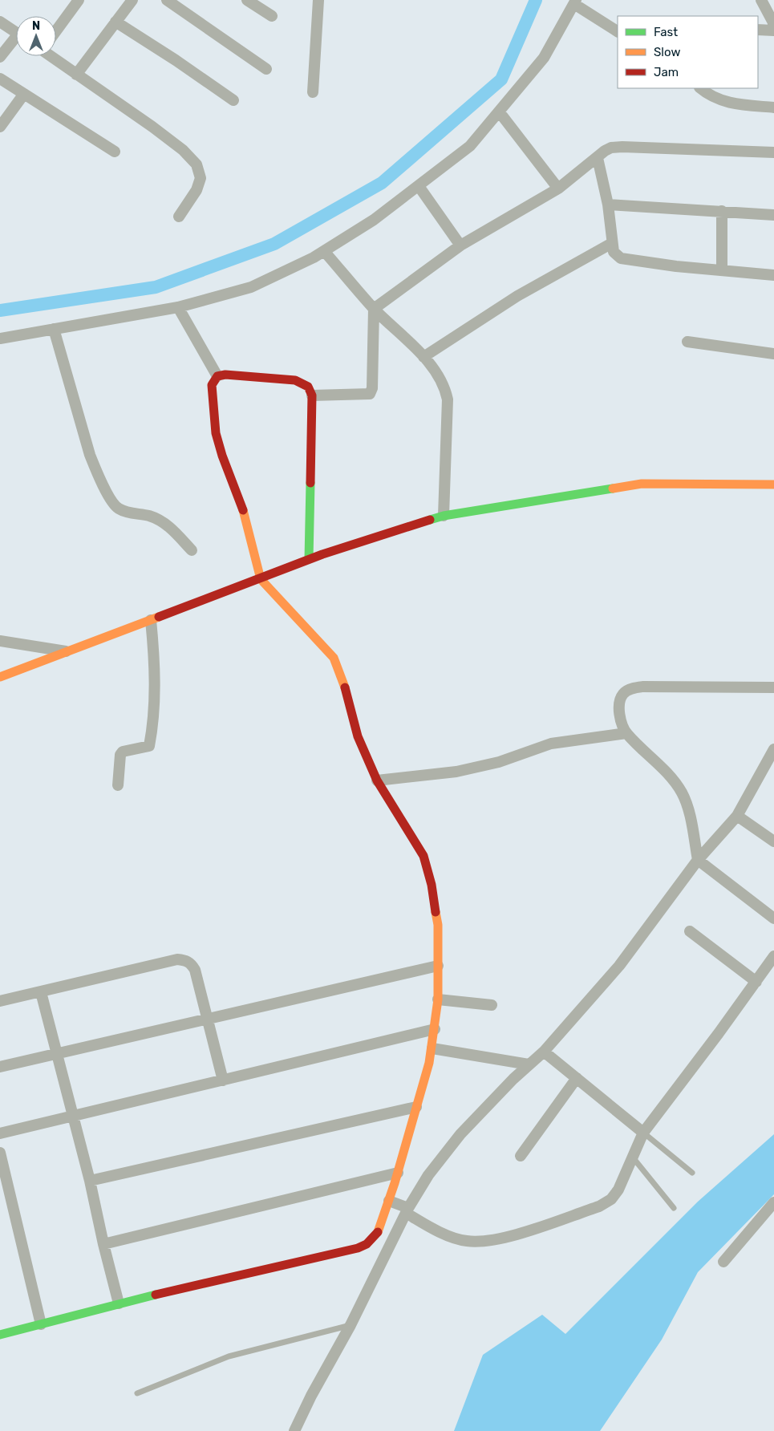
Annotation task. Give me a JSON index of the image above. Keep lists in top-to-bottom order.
{
  "legend": ["Fast", "Slow", "Jam"],
  "north": "top"
}
